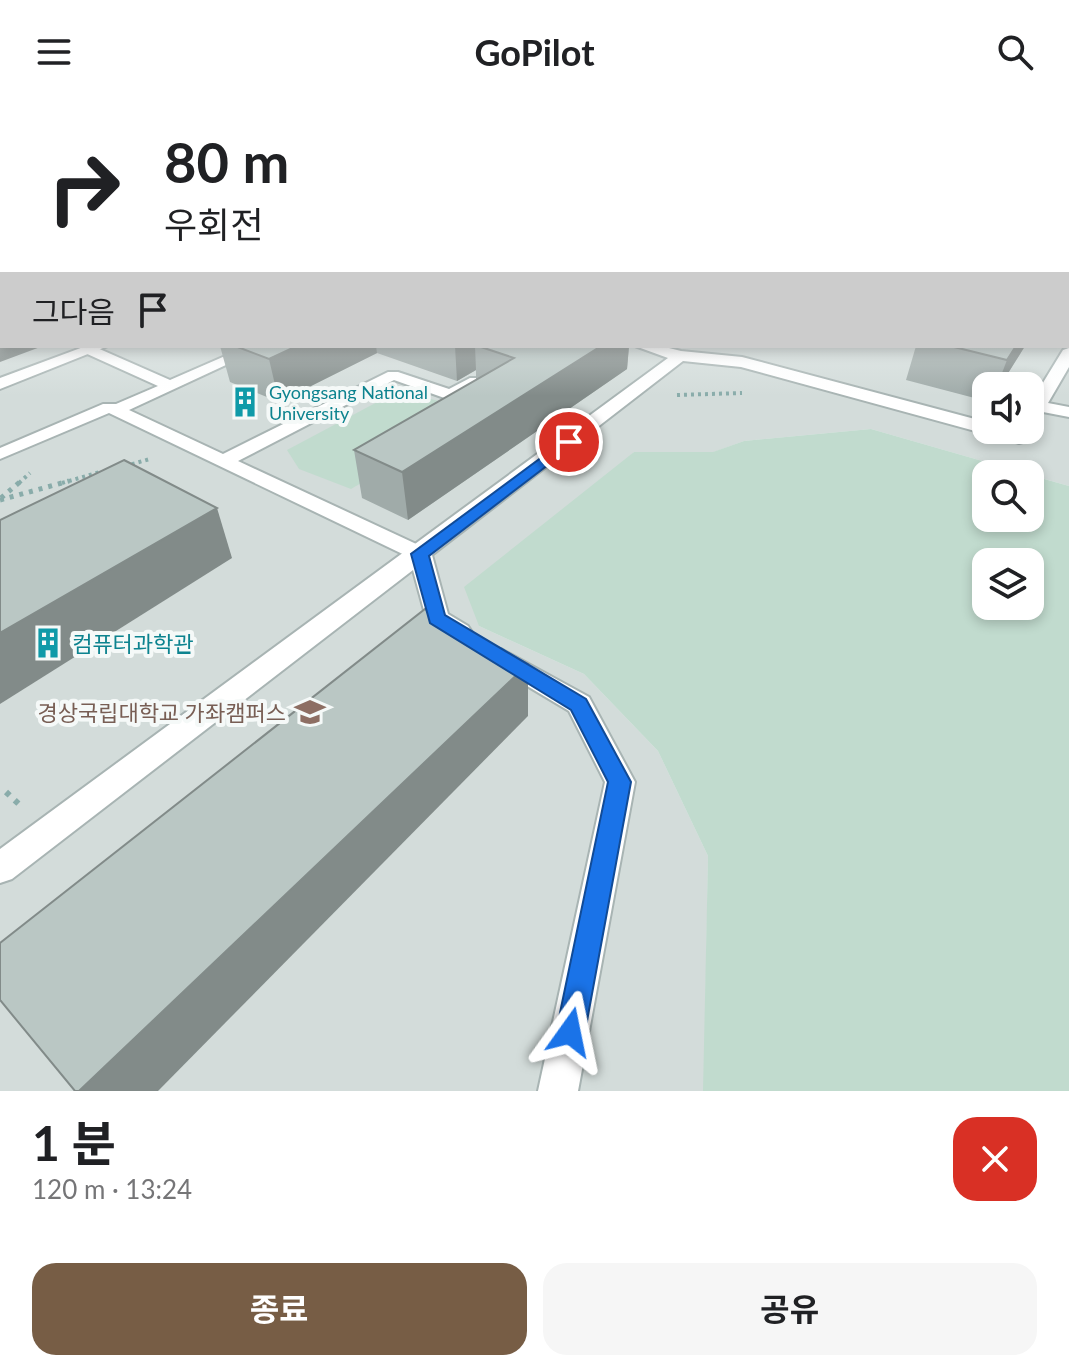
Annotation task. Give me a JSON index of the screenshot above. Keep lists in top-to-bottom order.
{
  "places": {
    "building": ["Gyongsang National University", "컴퓨터과학관"],
    "school or university": ["경상국립대학교 가좌캠퍼스"]
  },
  "page": {
    "header": "GoPilot",
    "turn": ["80 m", "우회전"],
    "then": "그다음",
    "heading": ["1 분", "120 m · 13:24"],
    "buttons": ["종료", "공유"]
  }
}
